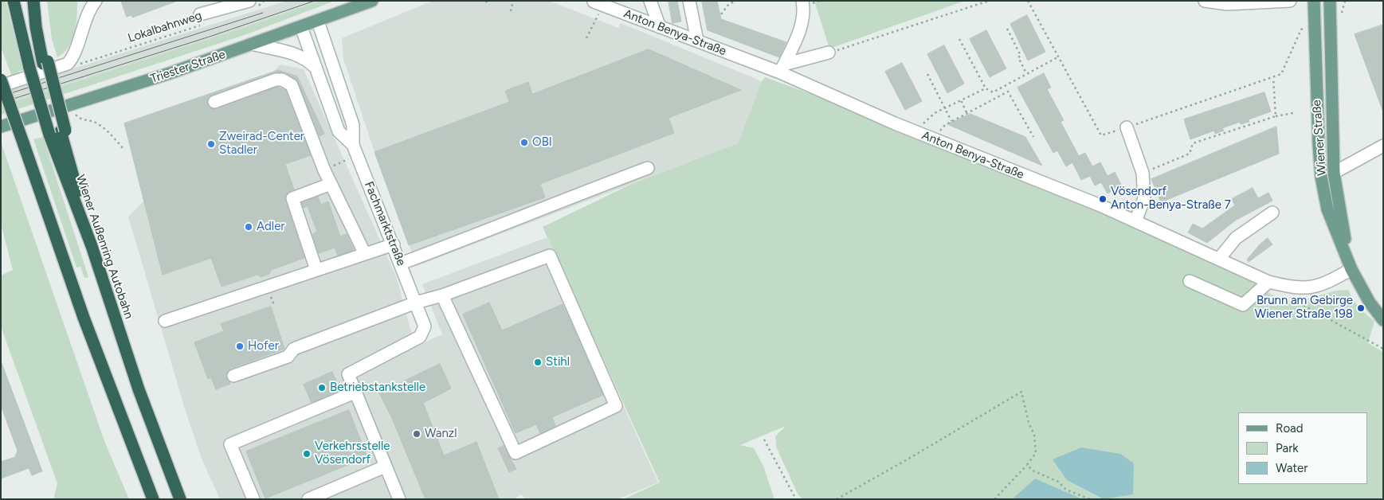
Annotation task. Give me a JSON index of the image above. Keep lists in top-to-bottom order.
{
  "streets": {
    "highway": ["Wiener Außenring Autobahn"],
    "main road": ["Triester Straße", "Wiener Straße"],
    "street": ["Anton Benya-Straße", "Fachmarktstraße"],
    "path": ["Lokalbahnweg"]
  },
  "crossings": [
    ["Anton Benya-Straße", "Wiener Straße"],
    ["Triester Straße", "Fachmarktstraße"]
  ],
  "places": [
    "OBI",
    "Zweirad-Center Stadler",
    "Vösendorf Anton-Benya-Straße 7",
    "Adler",
    "Brunn am Gebirge Wiener Straße 198",
    "Hofer",
    "Stihl",
    "Betriebstankstelle",
    "Wanzl",
    "Verkehrsstelle Vösendorf"
  ],
  "legend": ["Road", "Park", "Water"]
}
